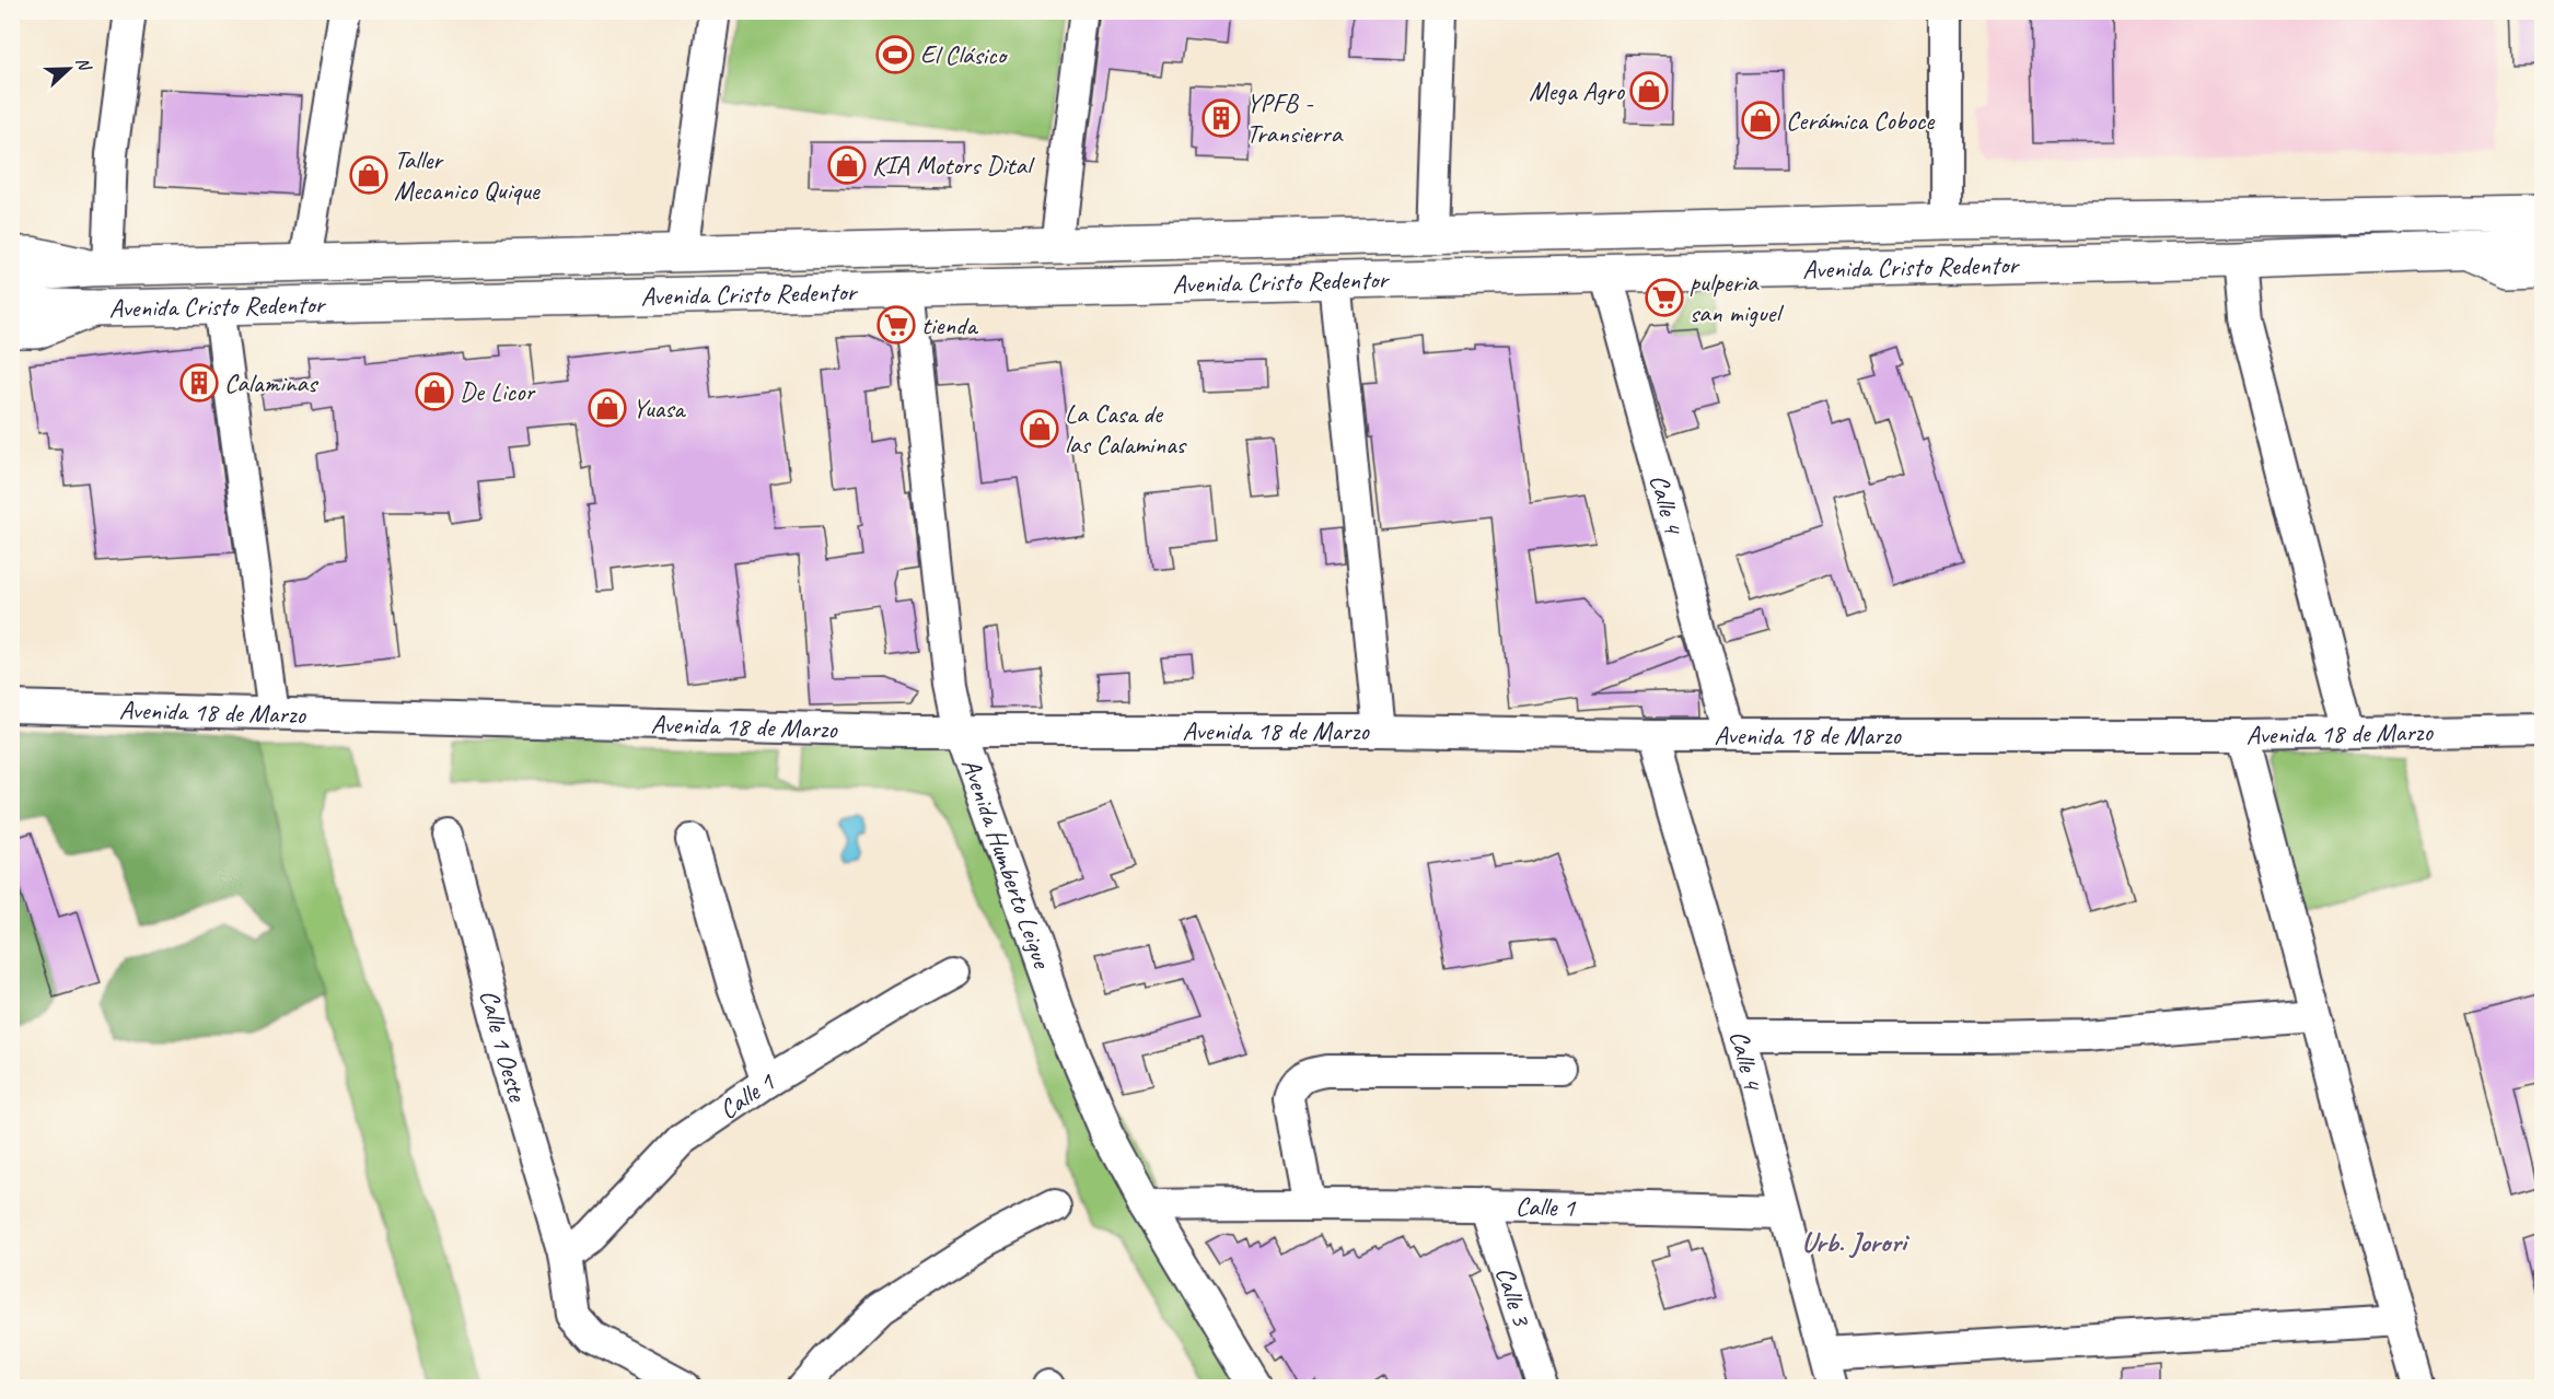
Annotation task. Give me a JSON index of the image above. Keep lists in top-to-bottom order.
{
  "streets": {
    "highway": ["Avenida Cristo Redentor"],
    "street": [
      "Calle 4",
      "Avenida 18 de Marzo",
      "Avenida Humberto Leigue",
      "Calle 1 Oeste",
      "Calle 1",
      "Calle 3"
    ]
  },
  "crossings": [
    ["Avenida Cristo Redentor", "Calle 4"],
    ["Avenida Cristo Redentor", "Avenida Humberto Leigue"],
    ["Calle 4", "Avenida 18 de Marzo"],
    ["Calle 4", "Calle 1"],
    ["Avenida 18 de Marzo", "Avenida Humberto Leigue"],
    ["Avenida Humberto Leigue", "Calle 1"],
    ["Calle 1 Oeste", "Calle 1"],
    ["Calle 1", "Calle 3"]
  ],
  "districts": ["Urb. Jorori"],
  "places": {
    "sports": ["El Clásico"],
    "shop": [
      "Mega Agro",
      "Cerámica Coboce",
      "KIA Motors Dital",
      "Taller Mecanico Quique",
      "De Licor",
      "Yuasa",
      "La Casa de las Calaminas"
    ],
    "building": ["YPFB - Transierra", "Calaminas"],
    "supermarket": ["pulperia san miguel", "tienda"]
  },
  "north": "right"
}
